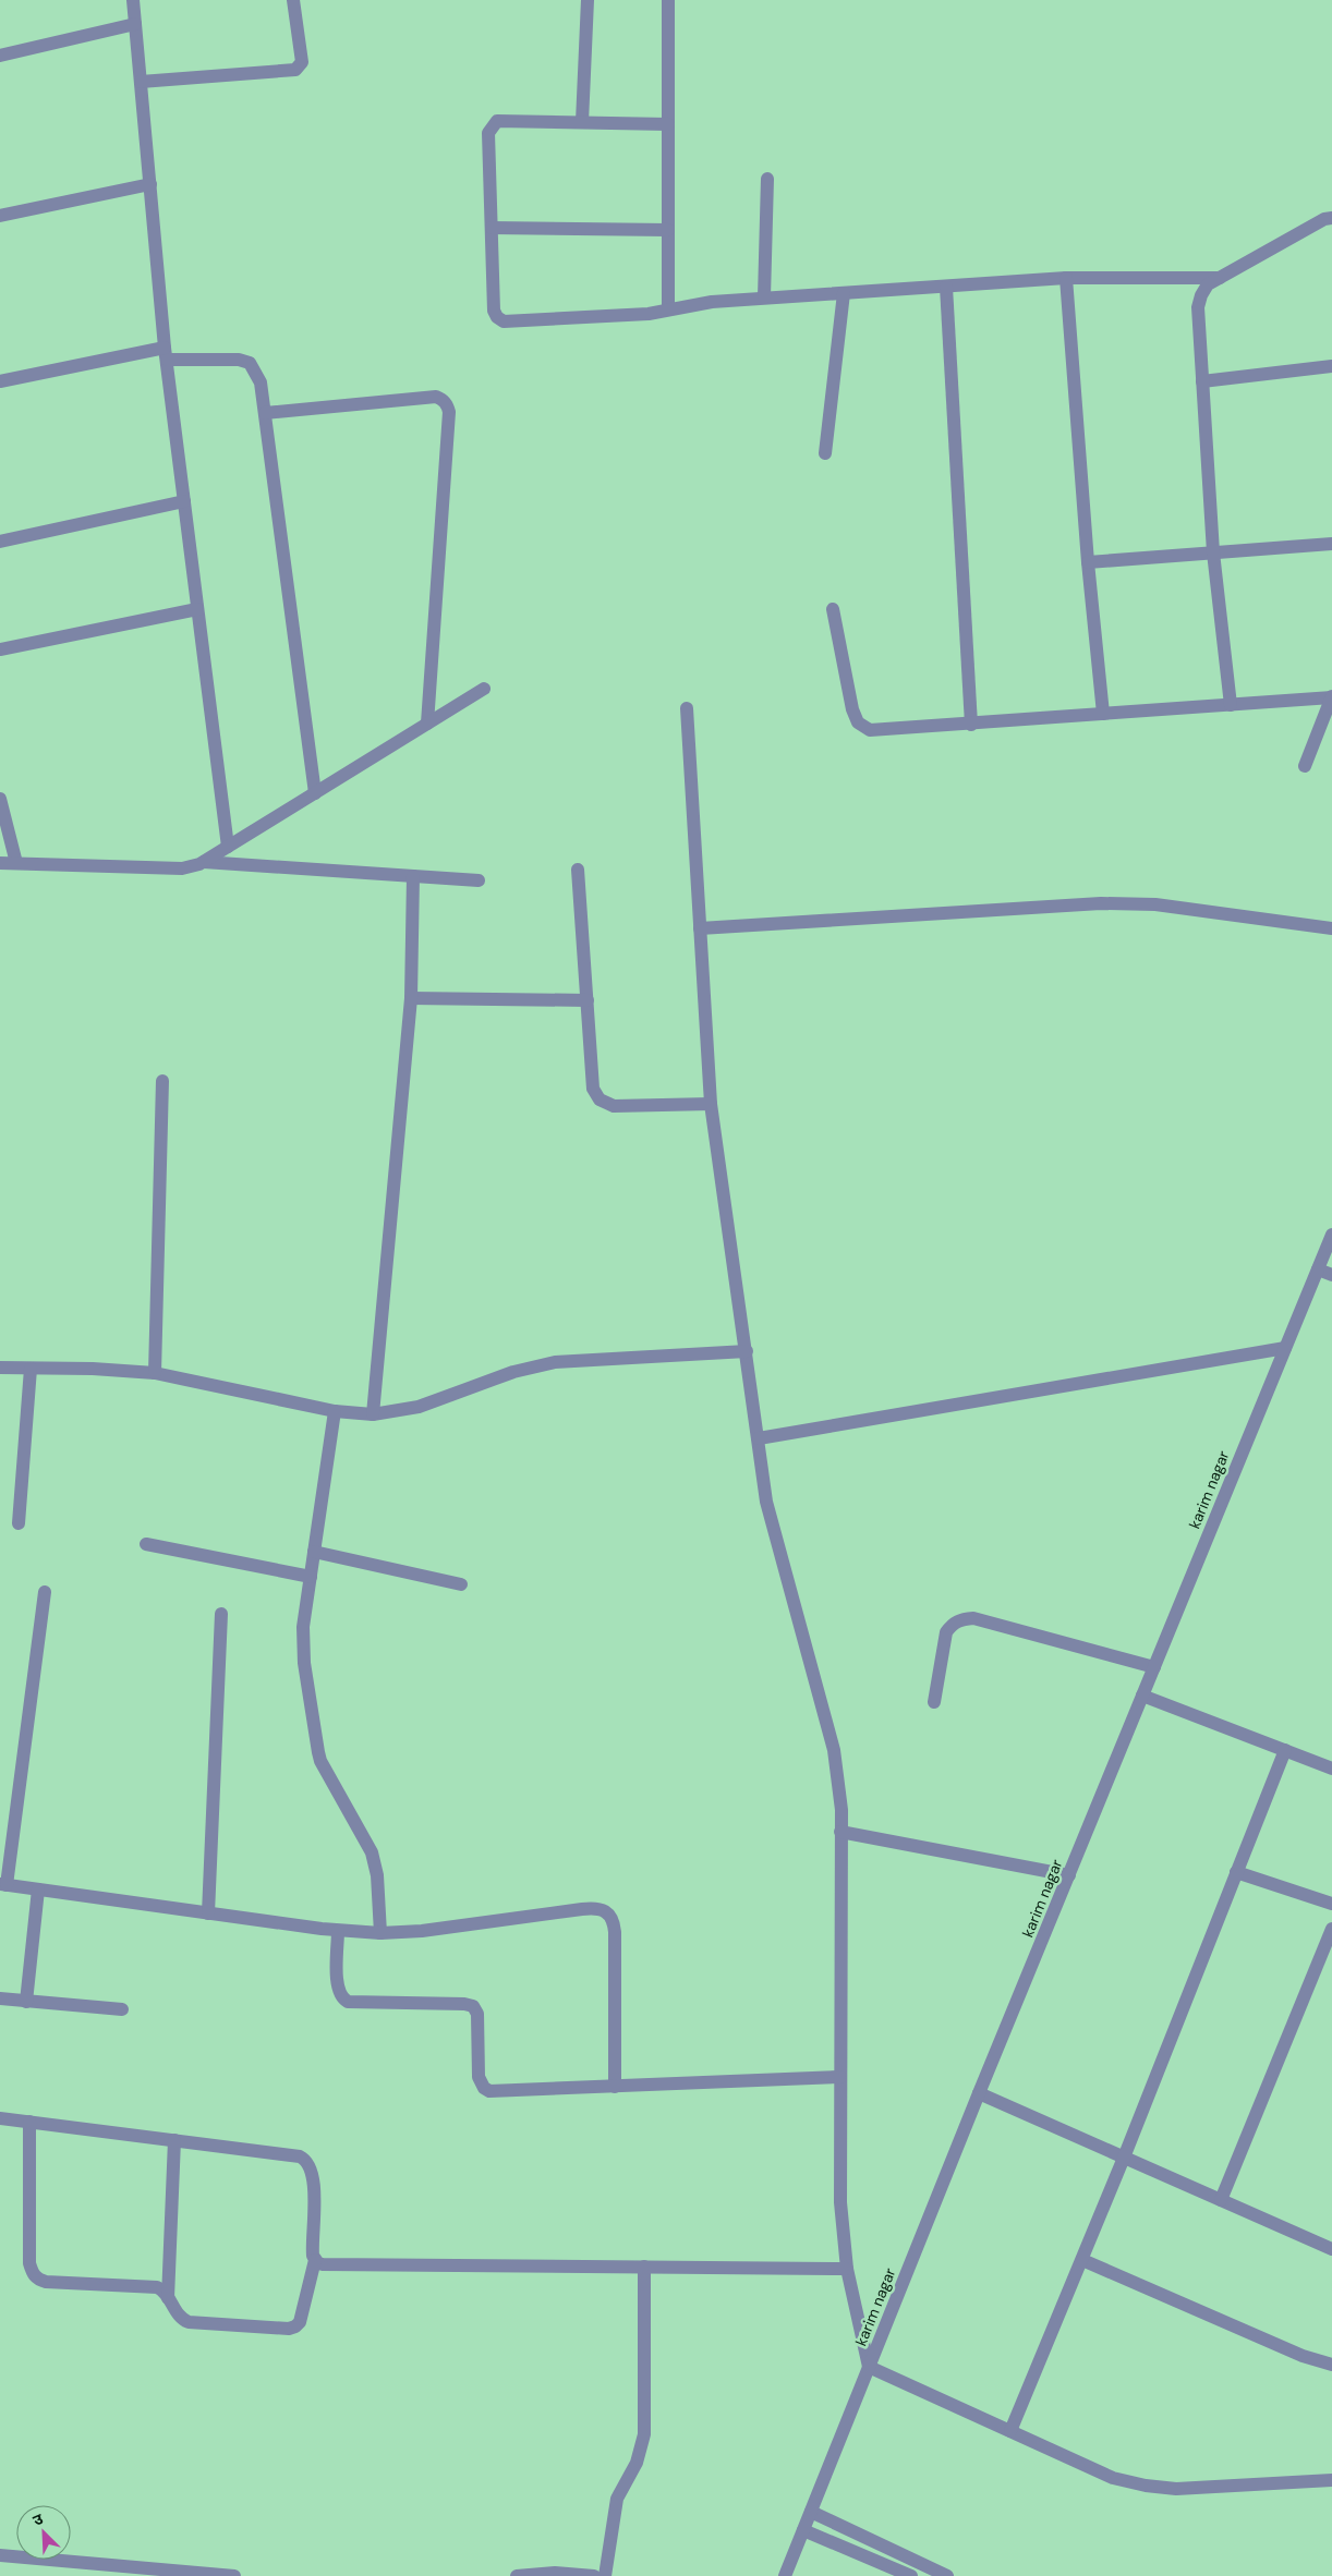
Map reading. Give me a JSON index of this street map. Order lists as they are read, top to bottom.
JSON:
{
  "streets": {
    "street": ["karim nagar"]
  },
  "north": "top left"
}
